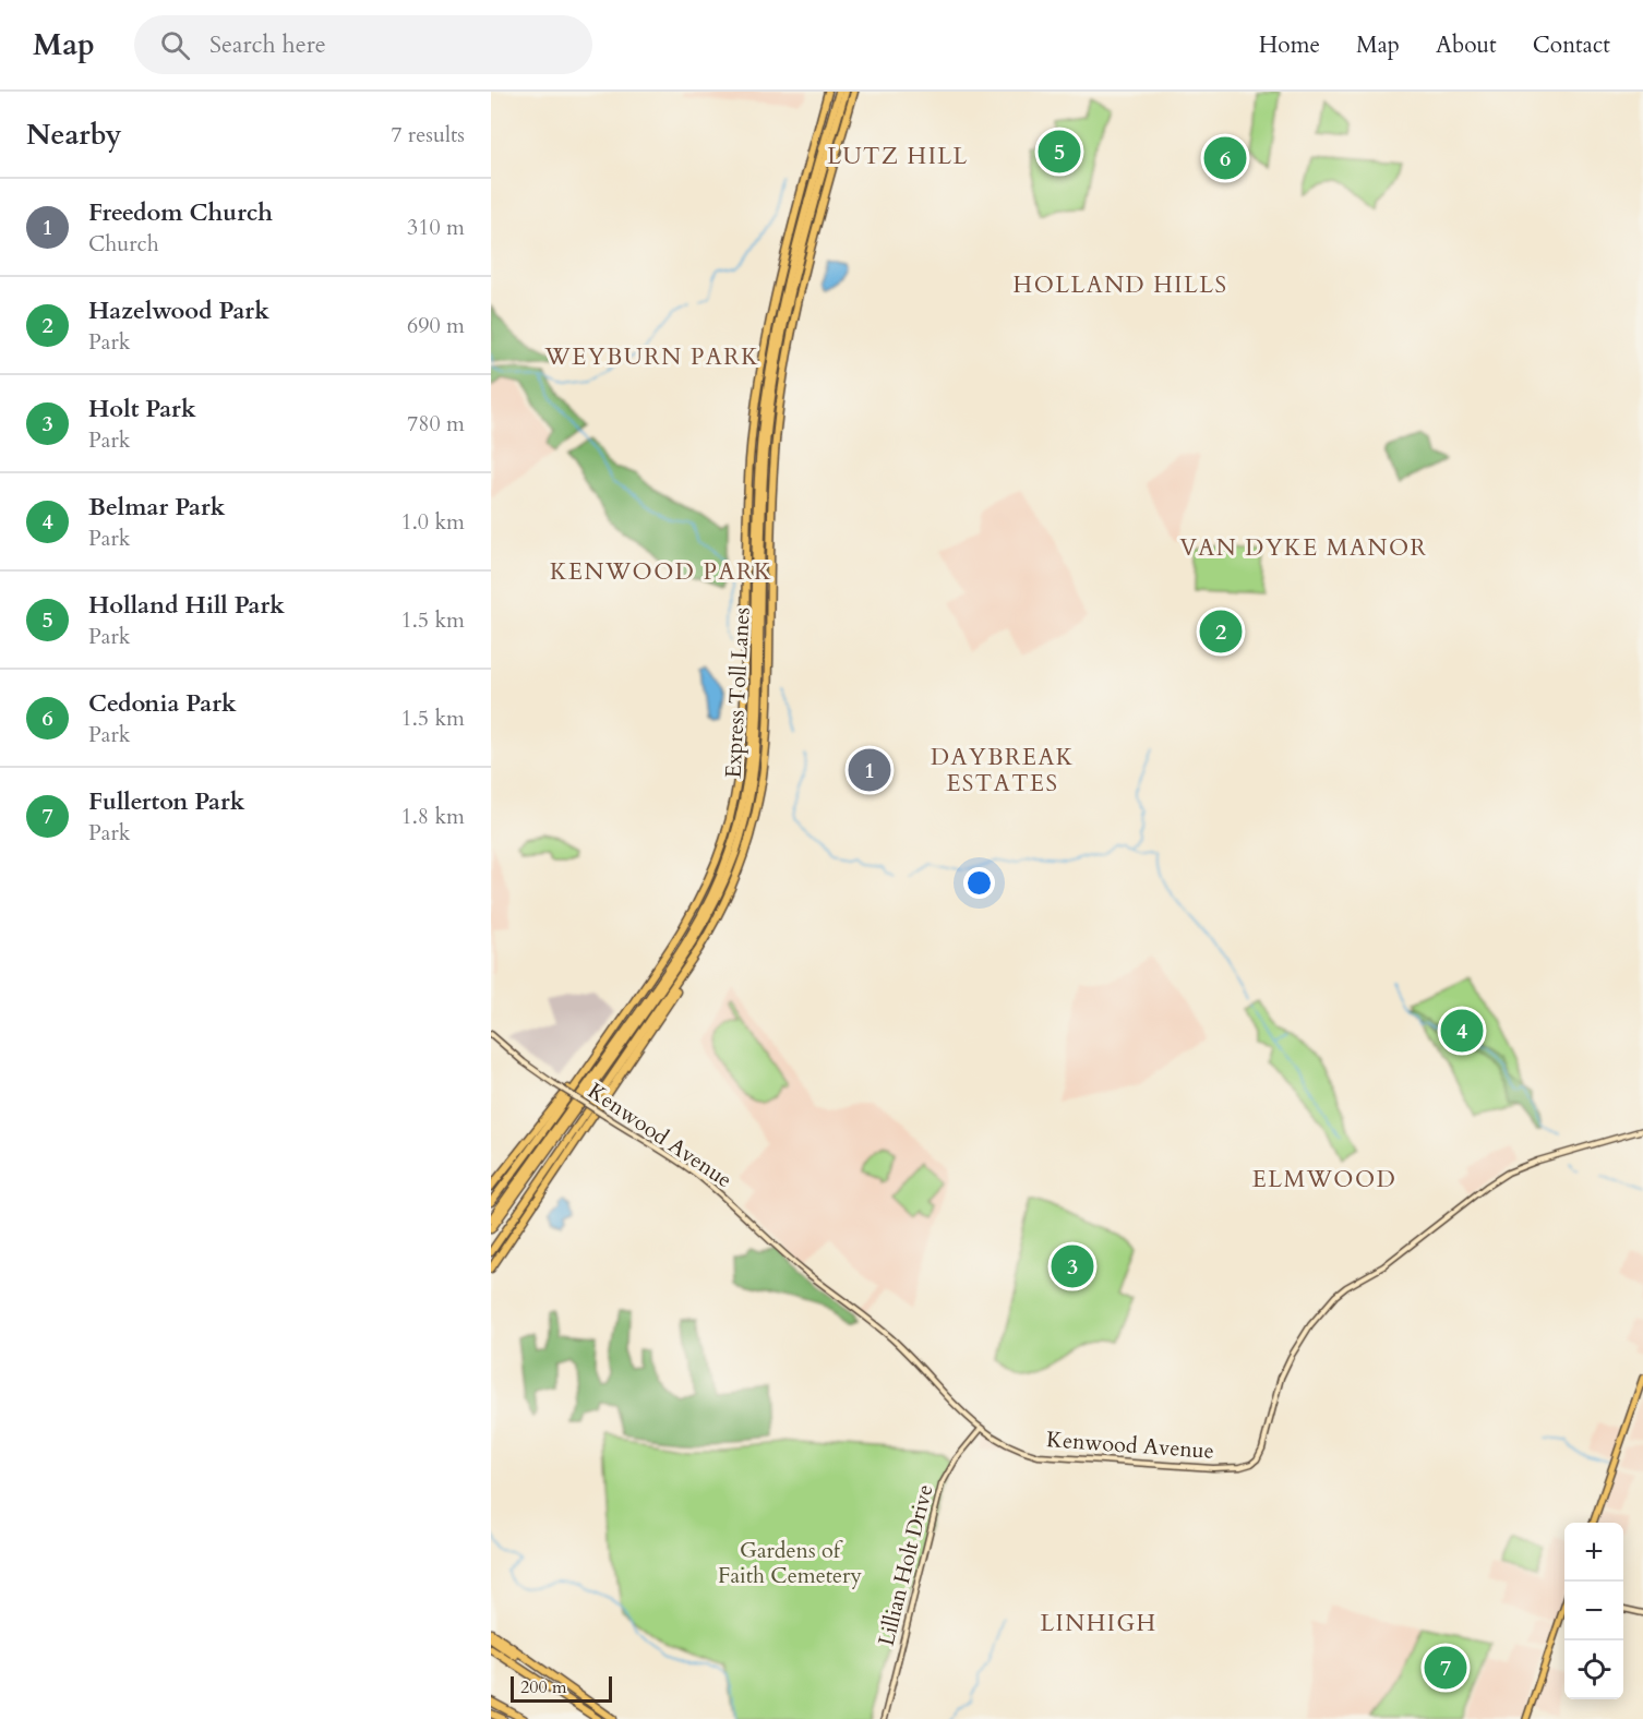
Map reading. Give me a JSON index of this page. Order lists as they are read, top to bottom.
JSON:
{
  "streets": {
    "highway": ["Express Toll Lanes"],
    "main road": ["Kenwood Avenue", "Lillian Holt Drive"]
  },
  "crossings": [
    ["Kenwood Avenue", "Lillian Holt Drive"]
  ],
  "districts": [
    "LUTZ HILL",
    "HOLLAND HILLS",
    "WEYBURN PARK",
    "VAN DYKE MANOR",
    "KENWOOD PARK",
    "DAYBREAK ESTATES",
    "ELMWOOD",
    "LINHIGH"
  ],
  "parks": ["Gardens of Faith Cemetery"],
  "scale_bar": "200 m",
  "page": {
    "header": "Map",
    "search": "Search here",
    "nav": [
      "Home",
      "Map",
      "About",
      "Contact"
    ],
    "heading": ["Nearby", "7 results"],
    "pins": [
      "5",
      "6",
      "2",
      "1",
      "4",
      "3",
      "7"
    ],
    "list": [
      {
        "mark": "1",
        "name": "Freedom Church",
        "note": "Church",
        "value": "310 m"
      },
      {
        "mark": "2",
        "name": "Hazelwood Park",
        "note": "Park",
        "value": "690 m"
      },
      {
        "mark": "3",
        "name": "Holt Park",
        "note": "Park",
        "value": "780 m"
      },
      {
        "mark": "4",
        "name": "Belmar Park",
        "note": "Park",
        "value": "1.0 km"
      },
      {
        "mark": "5",
        "name": "Holland Hill Park",
        "note": "Park",
        "value": "1.5 km"
      },
      {
        "mark": "6",
        "name": "Cedonia Park",
        "note": "Park",
        "value": "1.5 km"
      },
      {
        "mark": "7",
        "name": "Fullerton Park",
        "note": "Park",
        "value": "1.8 km"
      }
    ],
    "map_buttons": ["+", "−"],
    "scale": "200 m"
  }
}
